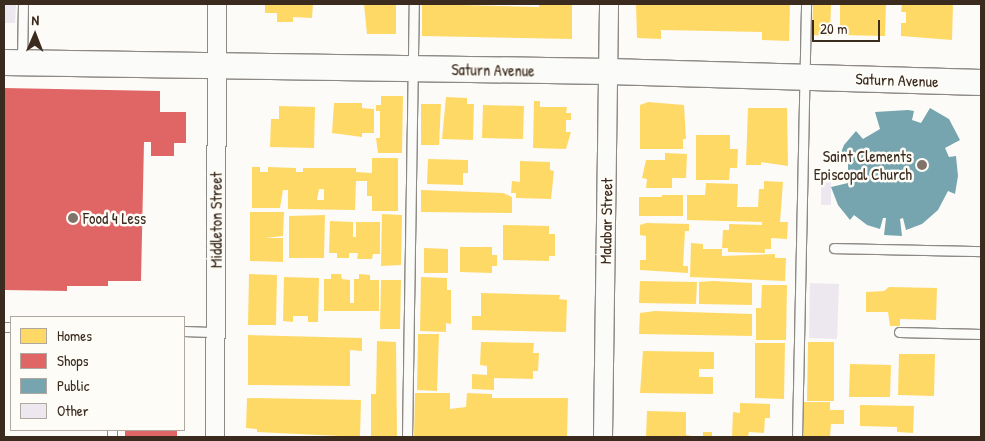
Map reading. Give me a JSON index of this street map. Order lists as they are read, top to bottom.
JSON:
{
  "streets": {
    "street": ["Saturn Avenue", "Middleton Street", "Malabar Street"]
  },
  "crossings": [
    ["Saturn Avenue", "Middleton Street"],
    ["Saturn Avenue", "Malabar Street"]
  ],
  "places": ["Saint Clements Episcopal Church", "Food 4 Less"],
  "legend": [
    "Homes",
    "Shops",
    "Public",
    "Other"
  ],
  "scale_bar": "20 m",
  "north": "top"
}
